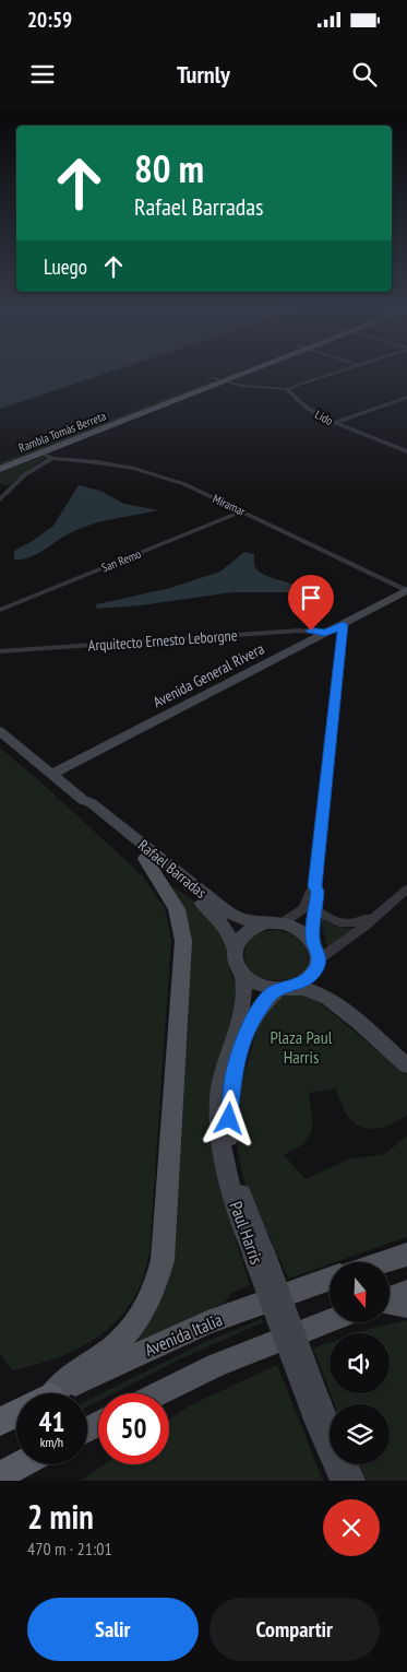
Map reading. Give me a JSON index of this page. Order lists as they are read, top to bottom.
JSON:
{
  "streets": {
    "highway": ["Avenida Italia"],
    "main road": [
      "Rambla Tomás Berreta",
      "Avenida General Rivera",
      "Rafael Barradas",
      "Paul Harris"
    ],
    "street": [
      "Lido",
      "Miramar",
      "San Remo",
      "Arquitecto Ernesto Leborgne"
    ]
  },
  "crossings": [
    ["Rambla Tomás Berreta", "Miramar"],
    ["Miramar", "San Remo"],
    ["Miramar", "Avenida General Rivera"],
    ["Arquitecto Ernesto Leborgne", "Avenida General Rivera"],
    ["Avenida General Rivera", "Rafael Barradas"],
    ["Rafael Barradas", "Paul Harris"]
  ],
  "parks": ["Plaza Paul Harris"],
  "north": "bottom",
  "page": {
    "status": "20:59",
    "header": "Turnly",
    "turn": ["80 m", "Rafael Barradas"],
    "then": "Luego",
    "speed": "41 km/h",
    "limit": "50",
    "heading": ["2 min", "470 m · 21:01"],
    "buttons": ["Salir", "Compartir"]
  }
}
